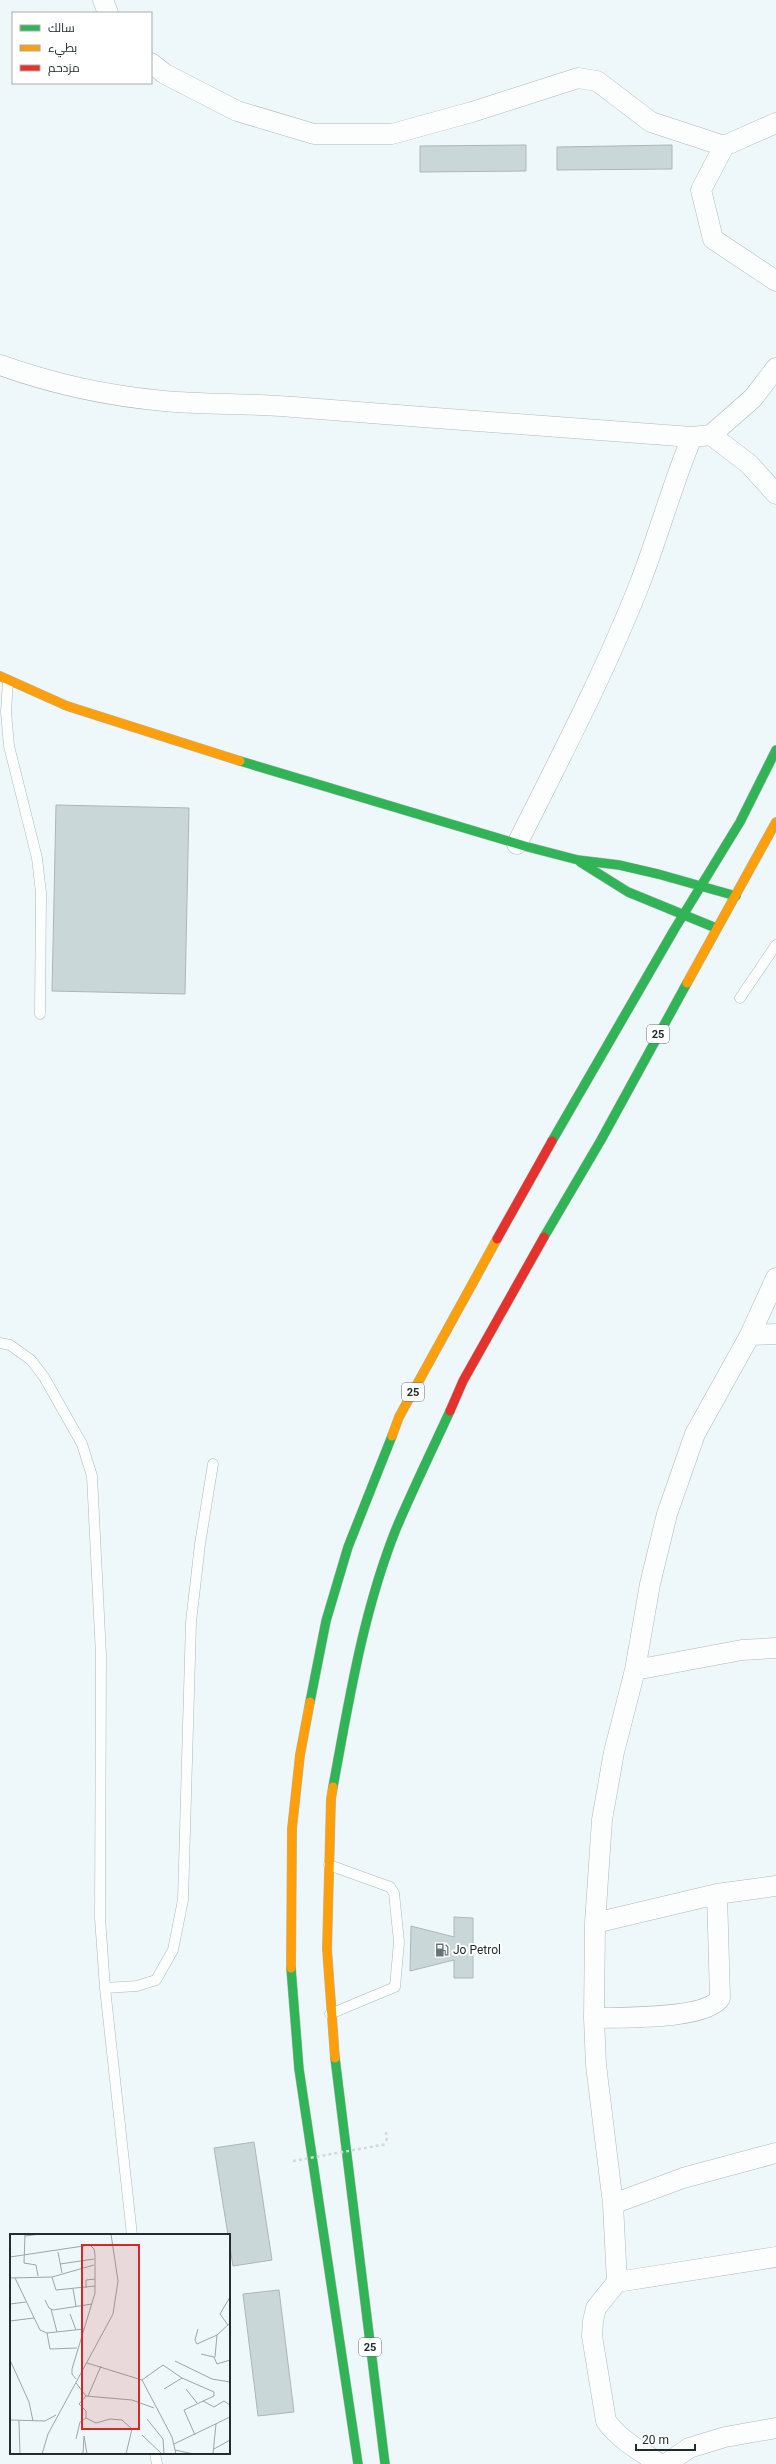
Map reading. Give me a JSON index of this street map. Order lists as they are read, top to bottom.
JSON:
{
  "streets": {
    "main road": ["25"]
  },
  "places": {
    "fuel station": ["Jo Petrol"]
  },
  "legend": ["سالك", "بطيء", "مزدحم"],
  "scale_bar": "20 m"
}
